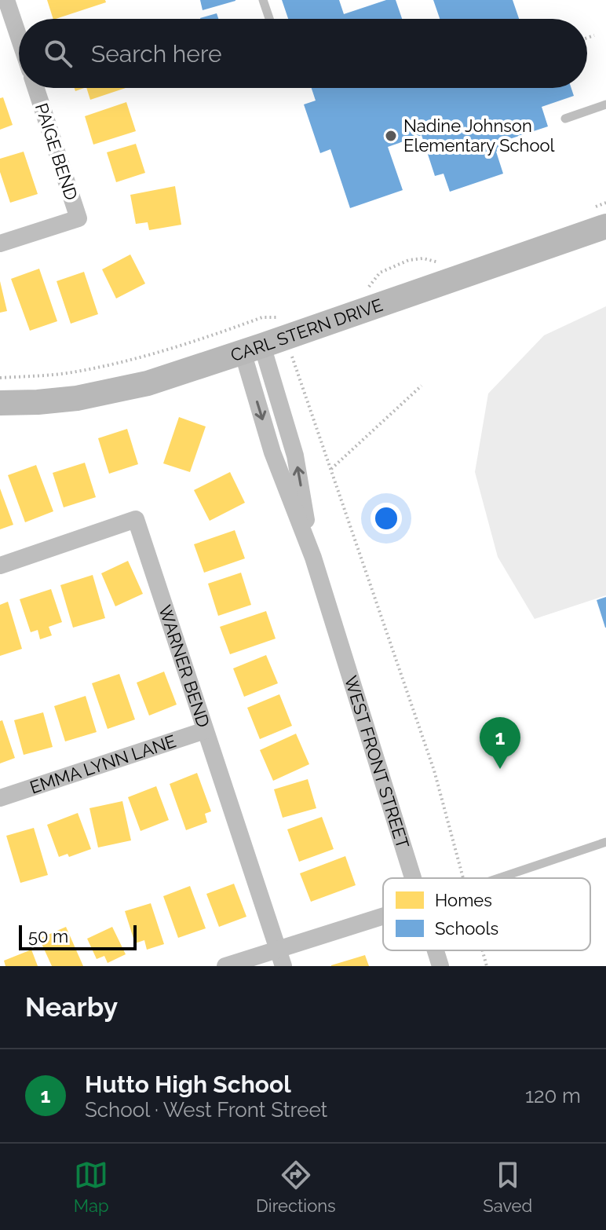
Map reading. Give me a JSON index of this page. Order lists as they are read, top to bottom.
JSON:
{
  "streets": {
    "street": [
      "PAIGE BEND",
      "CARL STERN DRIVE",
      "WARNER BEND",
      "WEST FRONT STREET",
      "EMMA LYNN LANE"
    ]
  },
  "crossings": [
    ["CARL STERN DRIVE", "WEST FRONT STREET"],
    ["WARNER BEND", "EMMA LYNN LANE"]
  ],
  "places": ["Nadine Johnson Elementary School"],
  "legend": ["Homes", "Schools"],
  "scale_bar": "50 m",
  "page": {
    "search": "Search here",
    "pins": "1",
    "scale": "50 m",
    "heading": "Nearby",
    "list": [
      {
        "mark": "1",
        "name": "Hutto High School",
        "note": "School · West Front Street",
        "value": "120 m"
      }
    ],
    "nav": ["Map", "Directions", "Saved"]
  }
}
